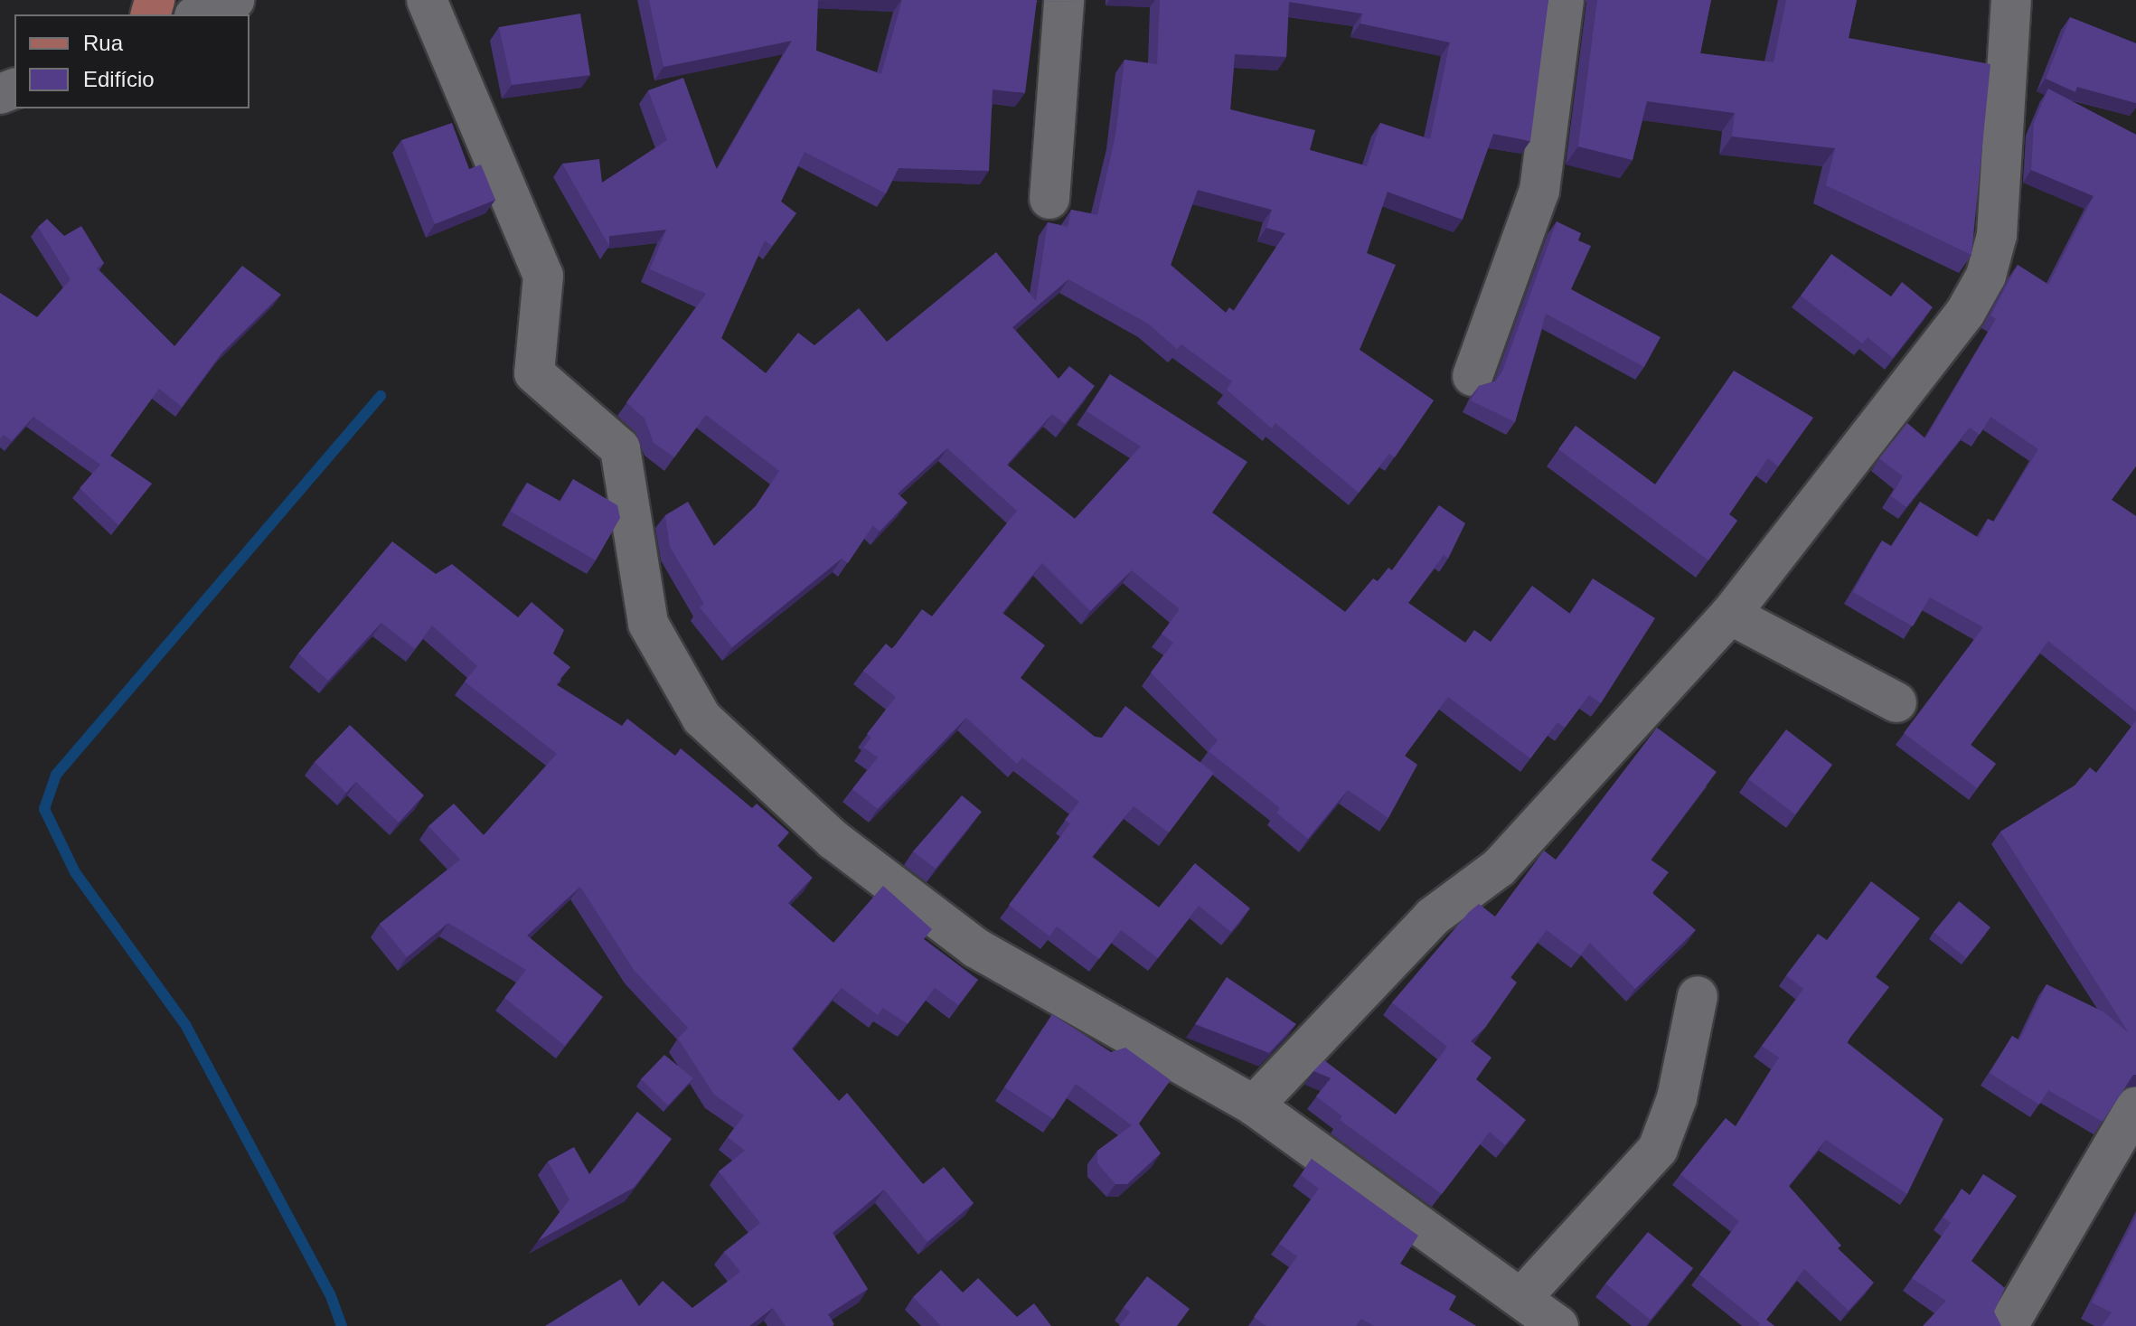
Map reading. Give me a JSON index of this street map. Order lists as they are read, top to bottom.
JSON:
{
  "legend": ["Rua", "Edifício"]
}
